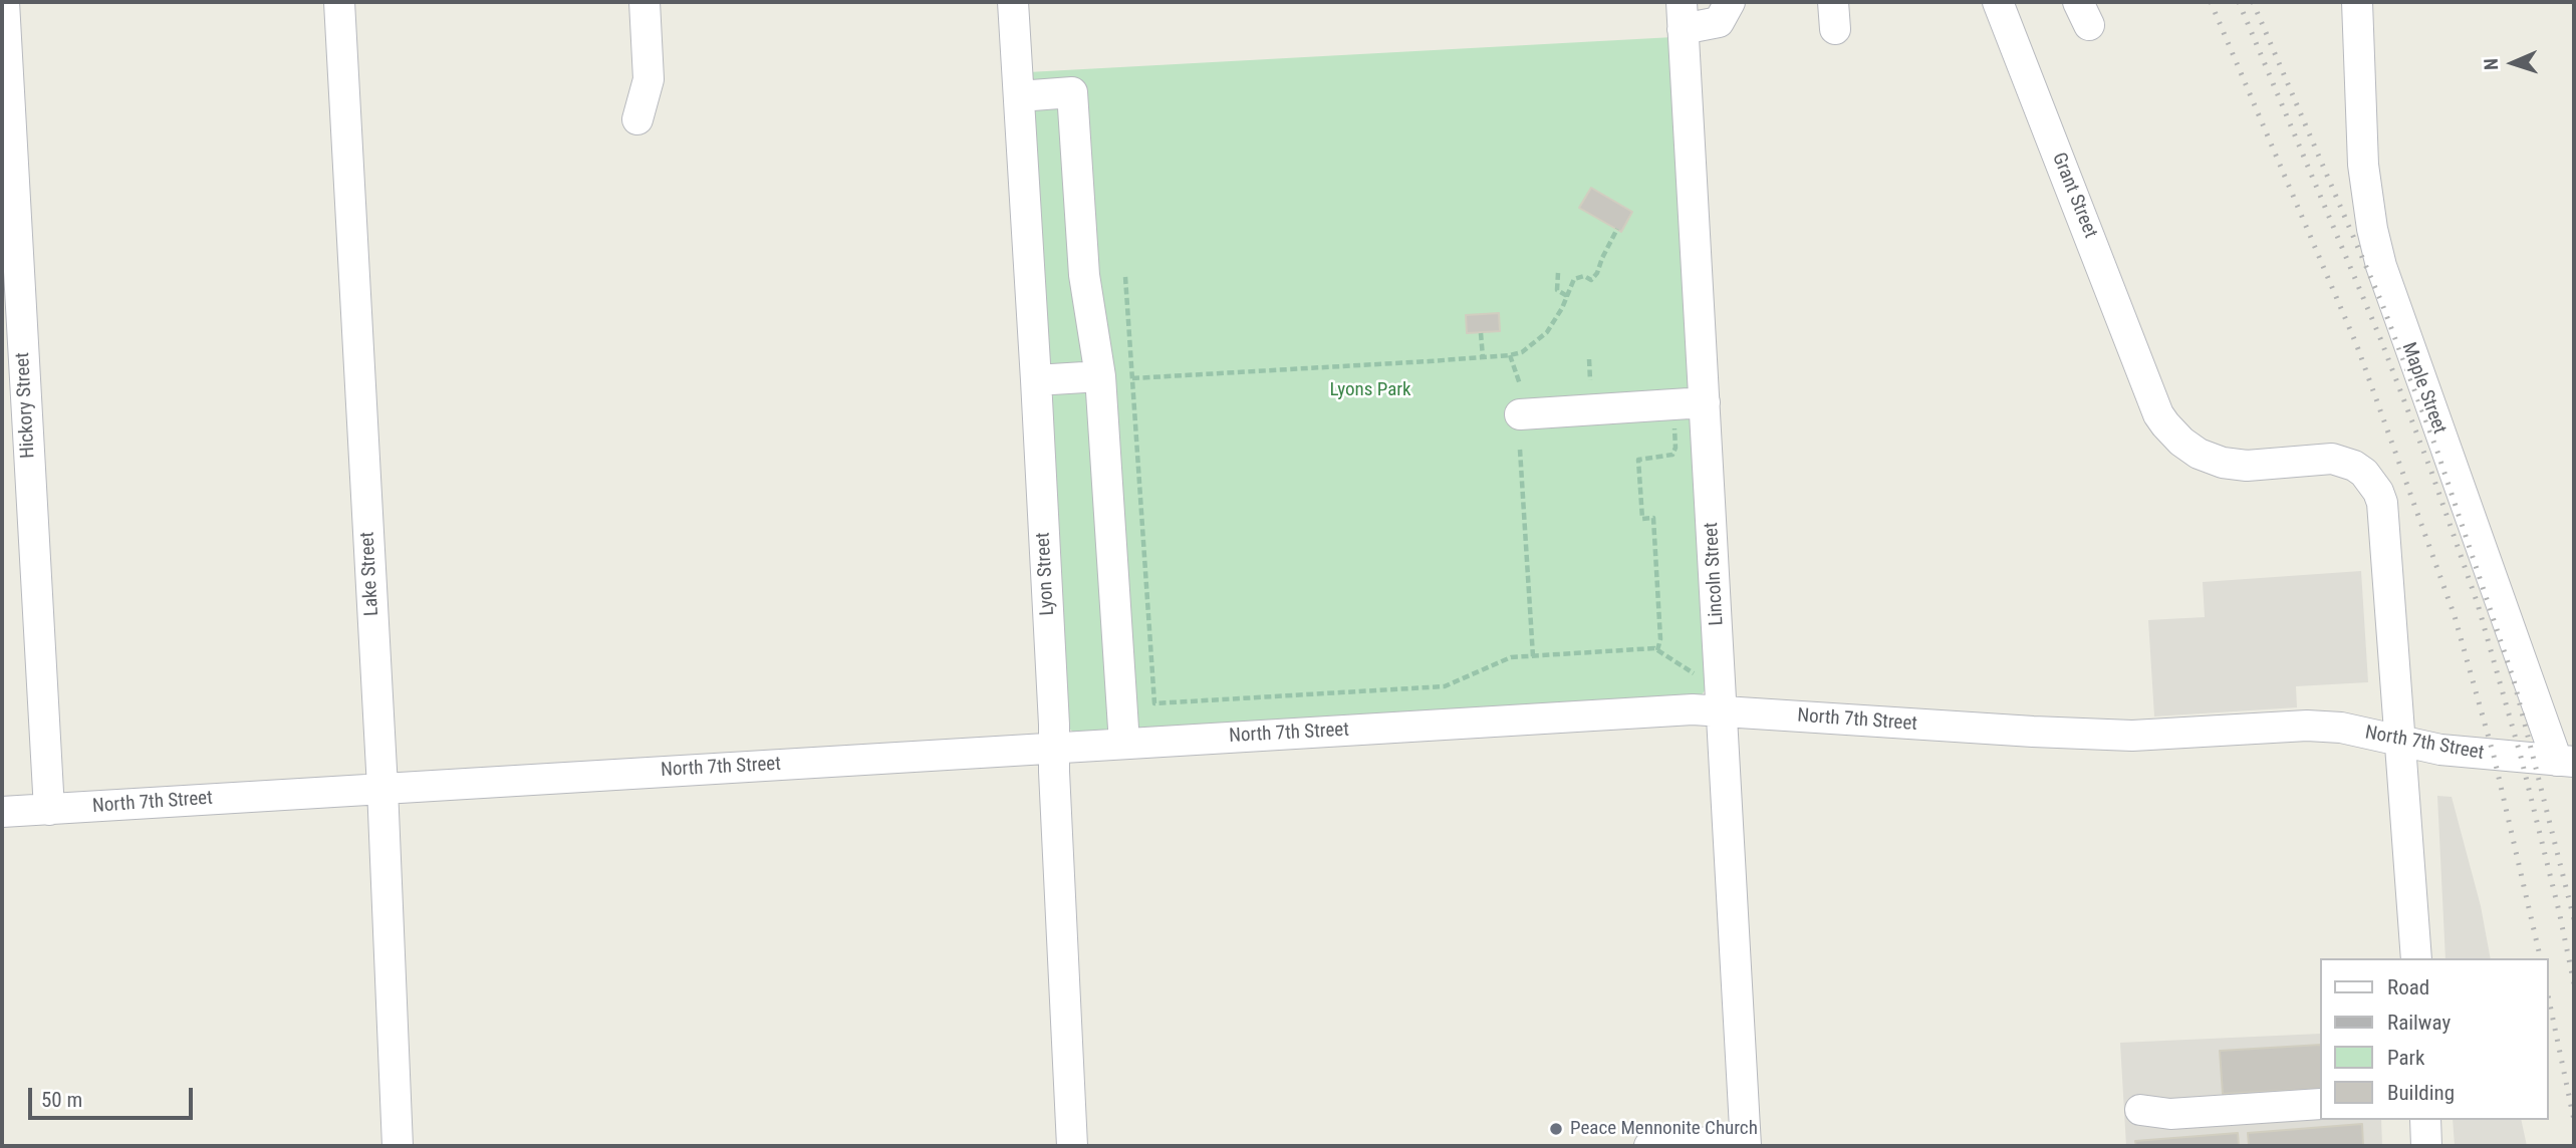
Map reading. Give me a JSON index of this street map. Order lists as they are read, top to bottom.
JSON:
{
  "streets": {
    "street": [
      "Grant Street",
      "Maple Street",
      "Hickory Street",
      "Lake Street",
      "Lyon Street",
      "Lincoln Street",
      "North 7th Street"
    ]
  },
  "crossings": [
    ["Grant Street", "North 7th Street"],
    ["Maple Street", "North 7th Street"],
    ["Hickory Street", "North 7th Street"],
    ["Lake Street", "North 7th Street"],
    ["Lyon Street", "North 7th Street"],
    ["Lincoln Street", "North 7th Street"]
  ],
  "parks": ["Lyons Park"],
  "places": ["Peace Mennonite Church"],
  "legend": [
    "Road",
    "Railway",
    "Park",
    "Building"
  ],
  "scale_bar": "50 m",
  "north": "left"
}
